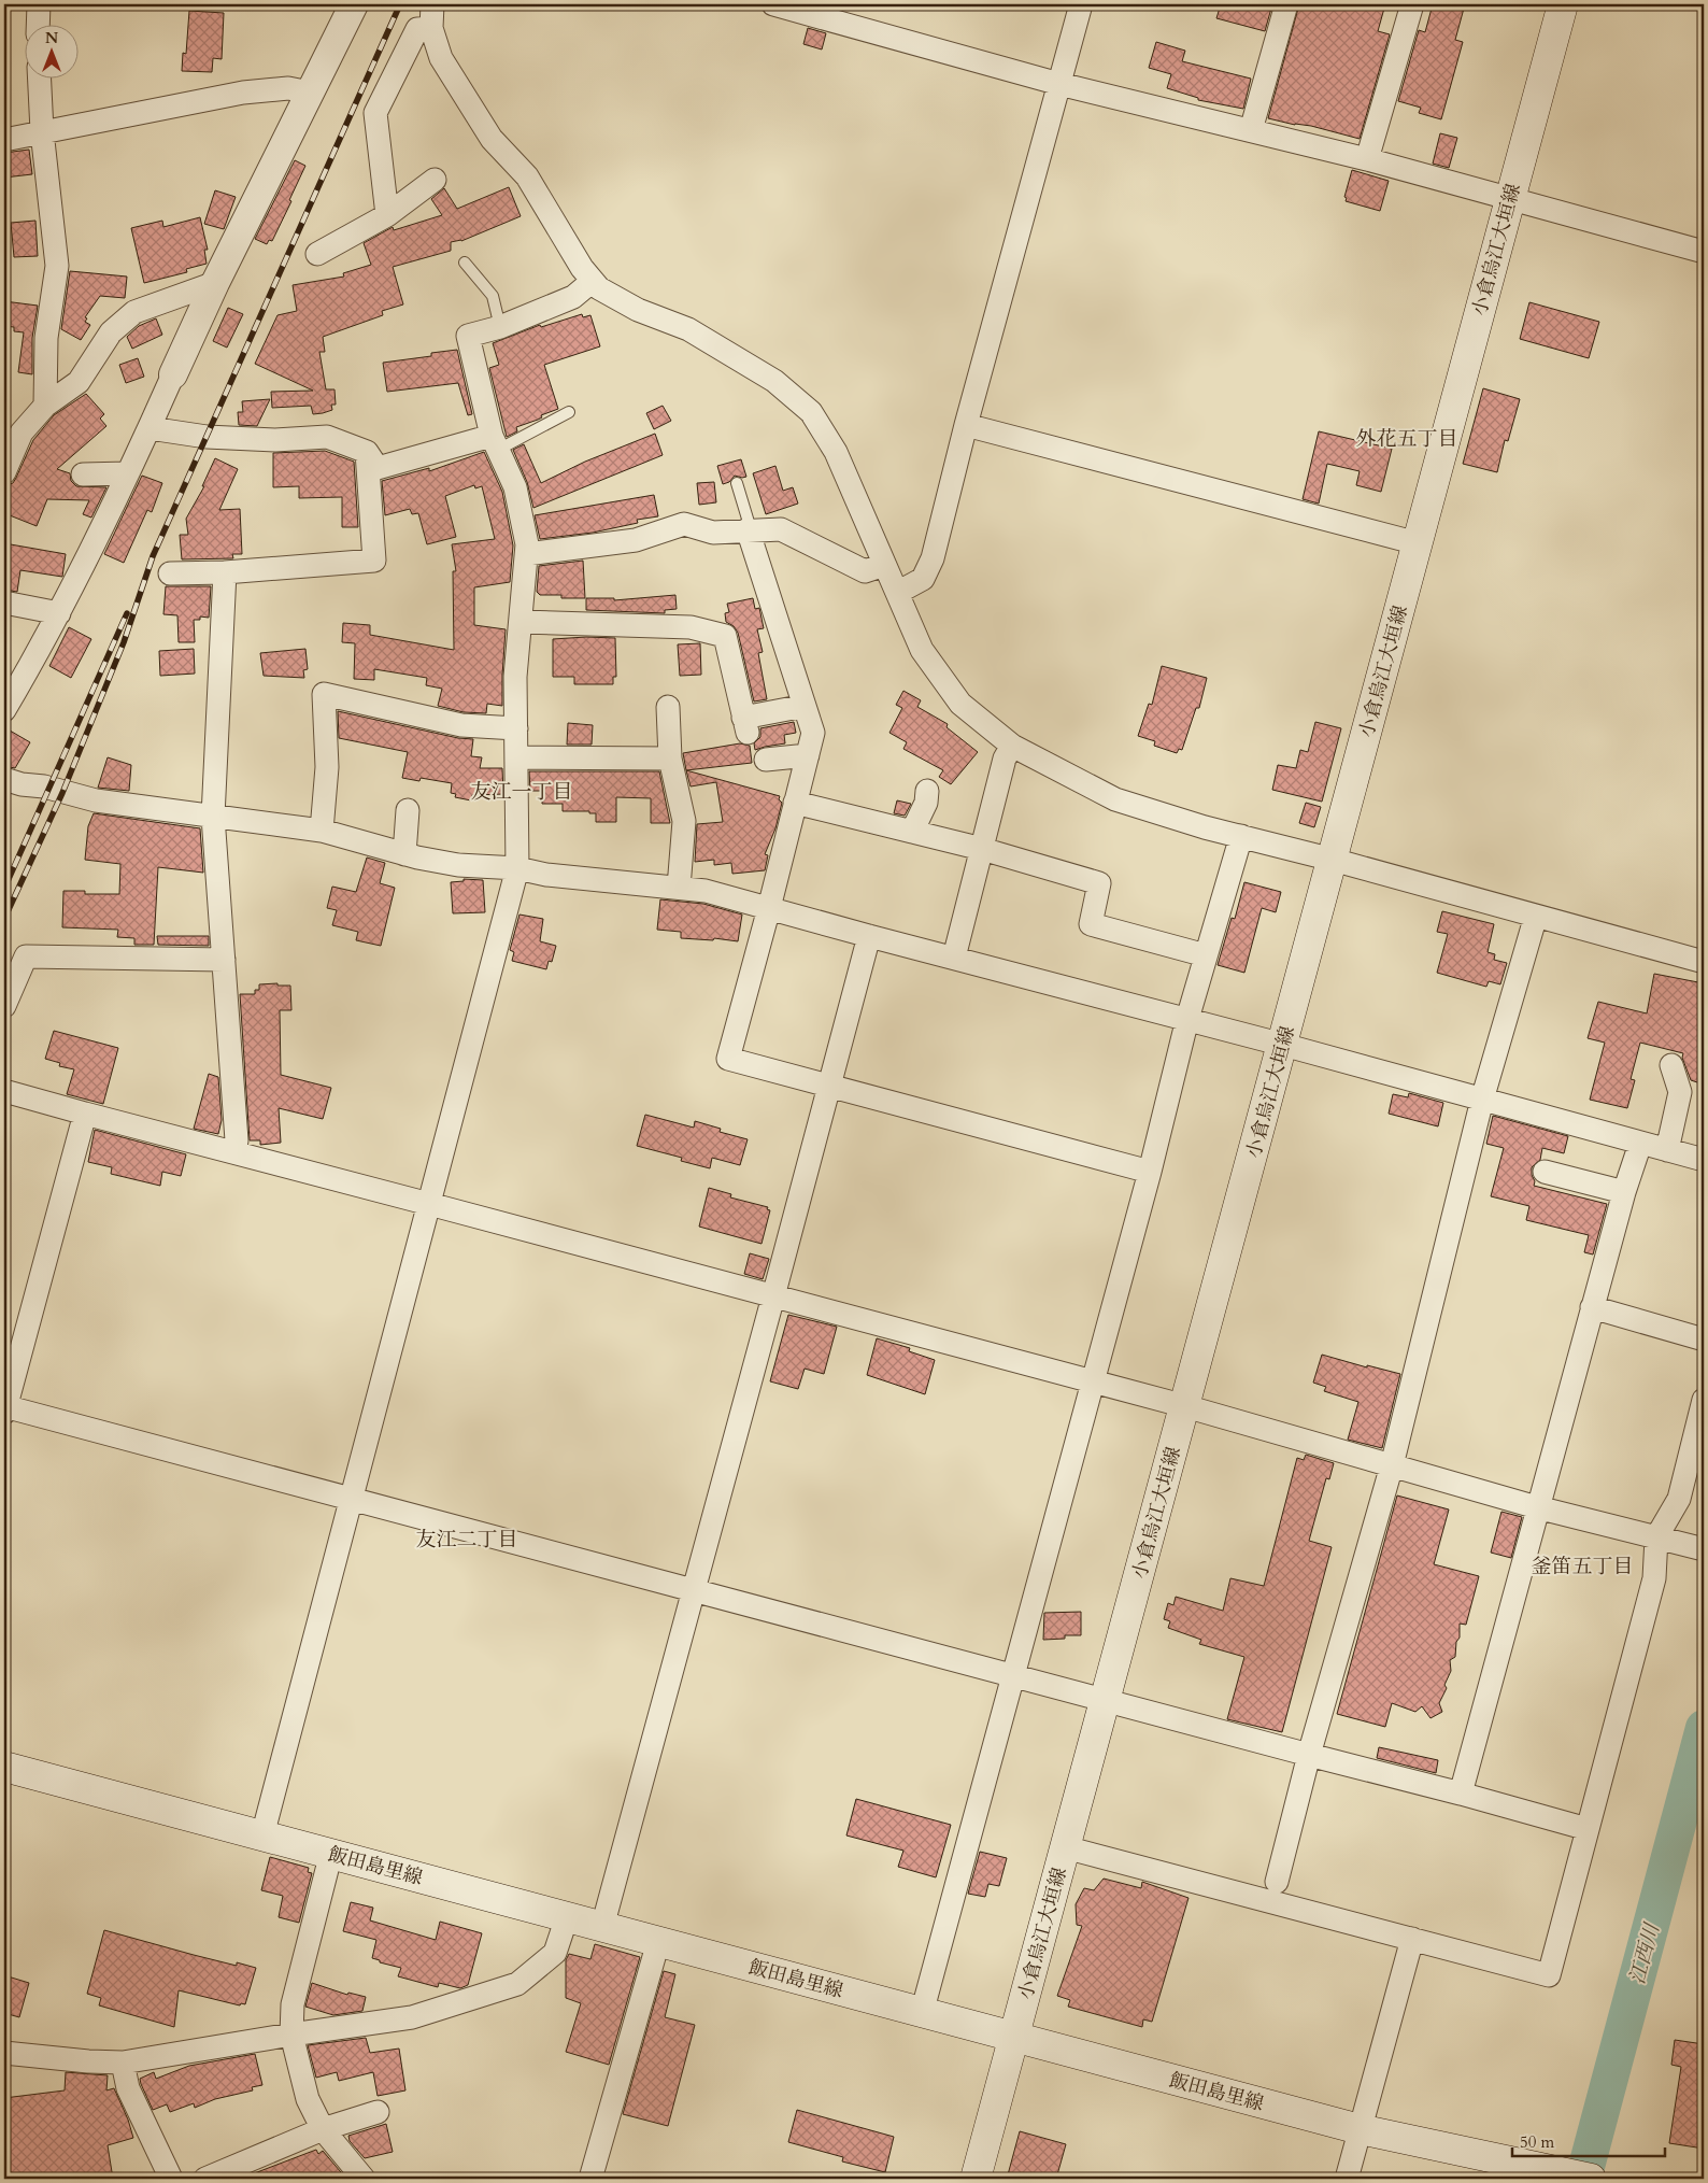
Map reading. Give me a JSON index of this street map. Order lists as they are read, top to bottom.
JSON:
{
  "streets": {
    "main road": ["小倉烏江大垣線", "飯田島里線"]
  },
  "crossings": [
    ["小倉烏江大垣線", "飯田島里線"]
  ],
  "districts": [
    "外花五丁目",
    "友江一丁目",
    "友江二丁目",
    "釜笛五丁目"
  ],
  "water": ["江西川"],
  "scale_bar": "50 m",
  "north": "top"
}
